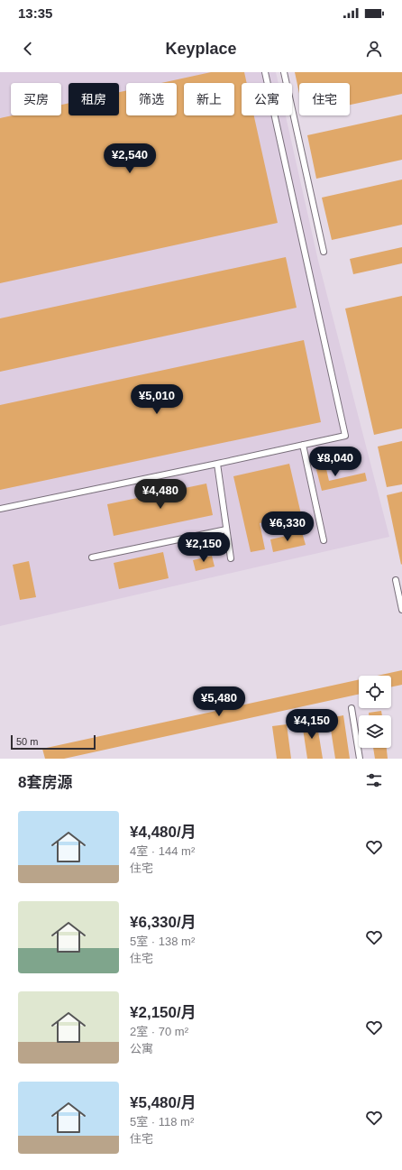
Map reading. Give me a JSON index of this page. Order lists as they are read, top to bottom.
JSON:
{
  "scale_bar": "50 m",
  "page": {
    "status": "13:35",
    "header": "Keyplace",
    "chip": [
      "买房",
      "租房",
      "筛选",
      "新上",
      "公寓",
      "住宅"
    ],
    "price": [
      "¥2,540",
      "¥5,010",
      "¥8,040",
      "¥4,480",
      "¥6,330",
      "¥2,150",
      "¥5,480",
      "¥4,150"
    ],
    "scale": "50 m",
    "heading": "8套房源",
    "list": [
      {
        "name": "¥4,480/月",
        "note": "4室 · 144 m² · 住宅"
      },
      {
        "name": "¥6,330/月",
        "note": "5室 · 138 m² · 住宅"
      },
      {
        "name": "¥2,150/月",
        "note": "2室 · 70 m² · 公寓"
      },
      {
        "name": "¥5,480/月",
        "note": "5室 · 118 m² · 住宅"
      }
    ]
  }
}
